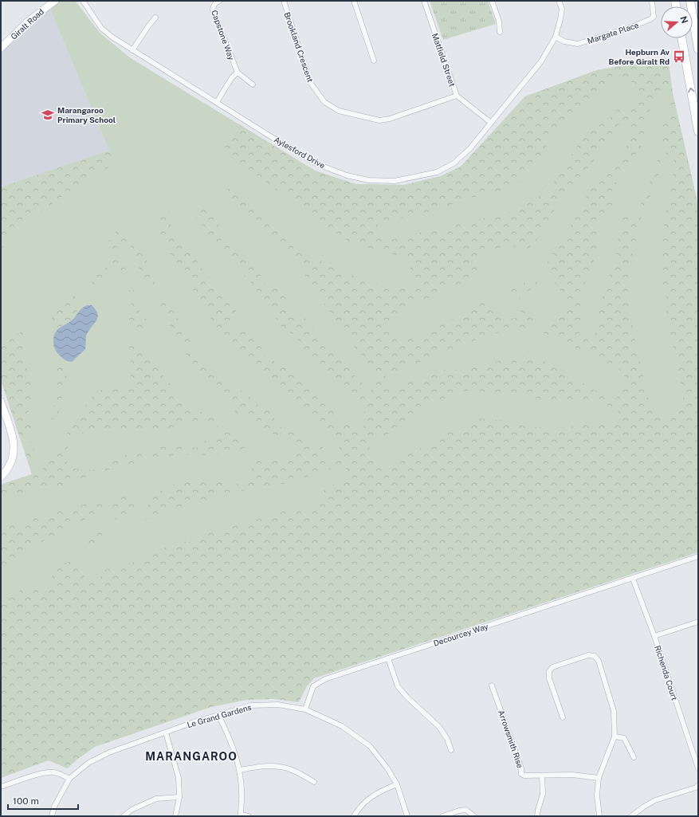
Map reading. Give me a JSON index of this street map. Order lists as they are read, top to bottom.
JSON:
{
  "streets": {
    "street": [
      "Giralt Road",
      "Margate Place",
      "Capstone Way",
      "Brookland Crescent",
      "Matfield Street",
      "Aylesford Drive",
      "Decourcey Way",
      "Richenda Court",
      "Le Grand Gardens",
      "Arrowsmith Rise"
    ]
  },
  "crossings": [
    ["Margate Place", "Aylesford Drive"],
    ["Brookland Crescent", "Matfield Street"],
    ["Matfield Street", "Aylesford Drive"],
    ["Decourcey Way", "Richenda Court"],
    ["Decourcey Way", "Le Grand Gardens"]
  ],
  "districts": ["MARANGAROO"],
  "places": {
    "bus stop": ["Hepburn Av Before Giralt Rd"],
    "school or university": ["Marangaroo Primary School"]
  },
  "scale_bar": "100 m",
  "north": "right"
}
